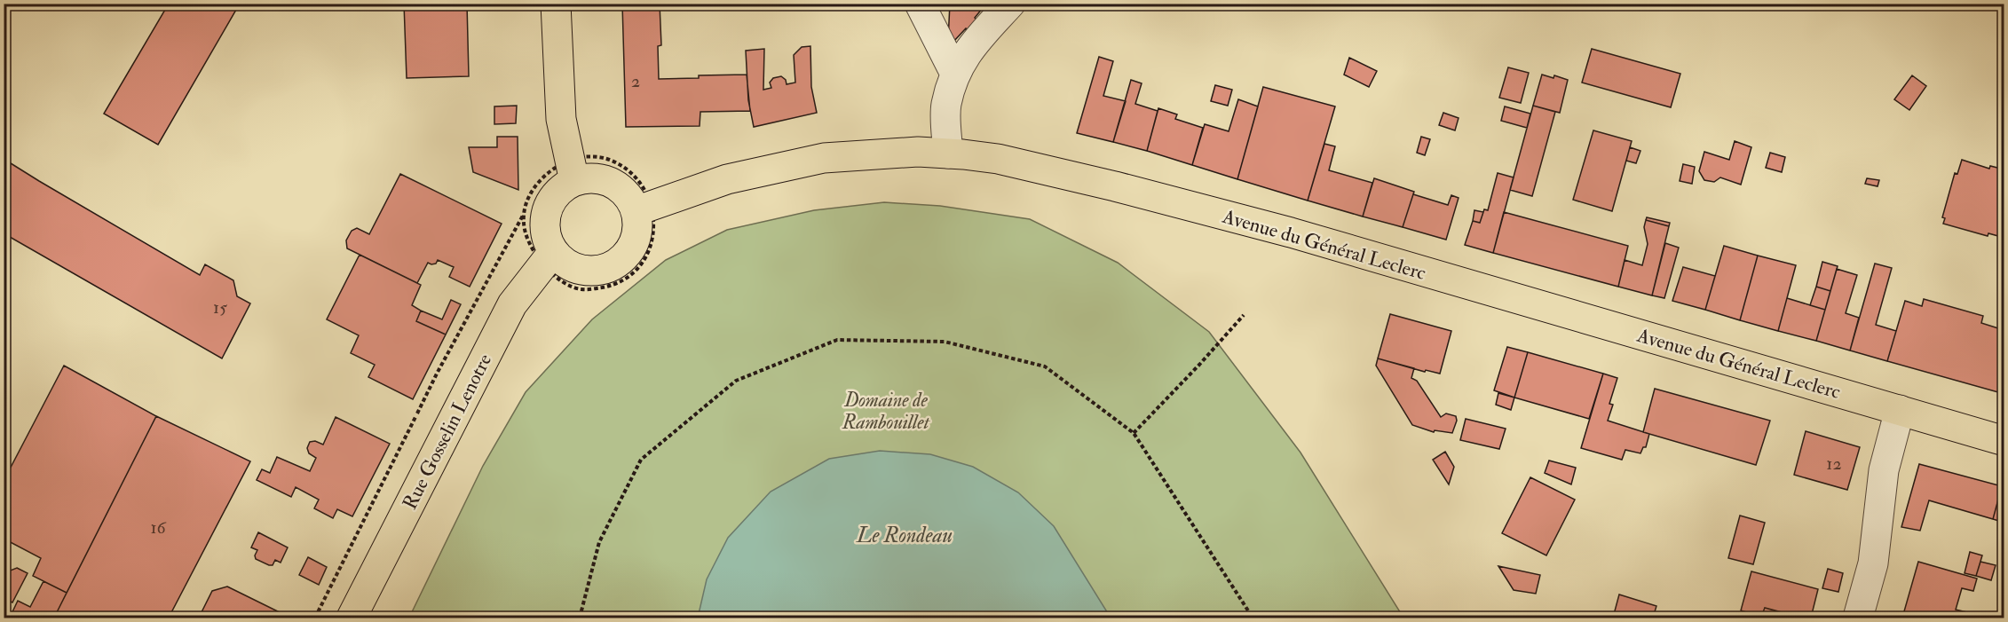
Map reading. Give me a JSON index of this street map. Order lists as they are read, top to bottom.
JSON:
{
  "streets": {
    "main road": ["Avenue du Général Leclerc", "Rue Gosselin Lenotre"]
  },
  "crossings": [
    ["Avenue du Général Leclerc", "Rue Gosselin Lenotre"]
  ],
  "water": ["Le Rondeau"],
  "parks": ["Domaine de Rambouillet"],
  "house_numbers": [
    "2",
    "15",
    "12",
    "16"
  ]
}
